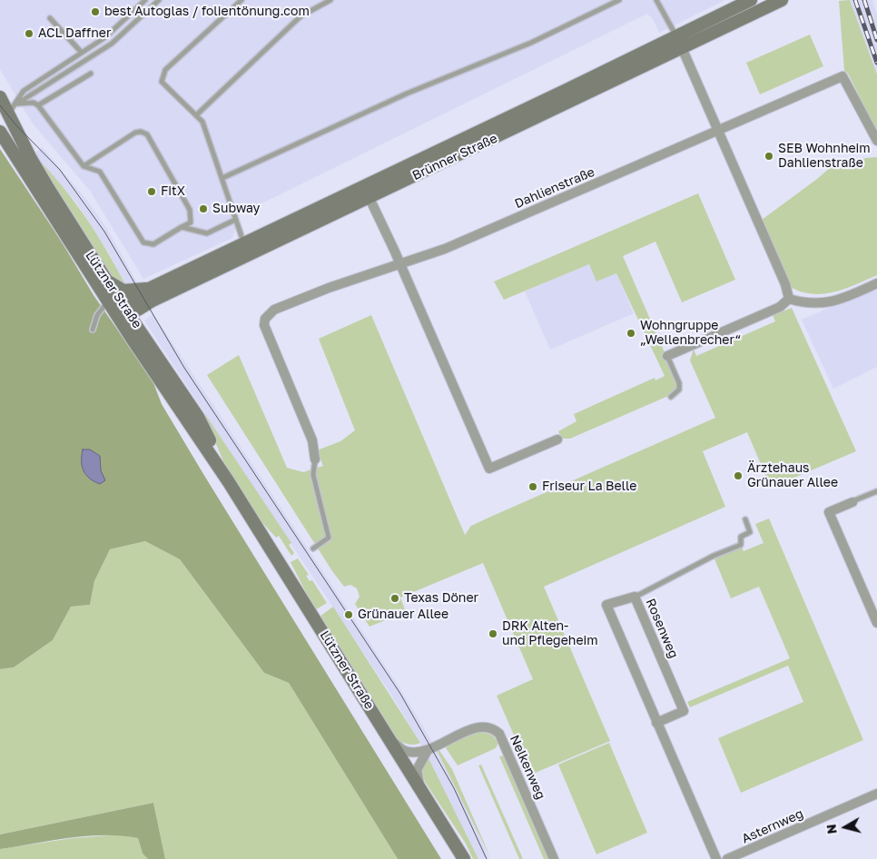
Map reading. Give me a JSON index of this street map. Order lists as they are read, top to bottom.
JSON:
{
  "streets": {
    "main road": ["Brünner Straße", "Lützner Straße"],
    "street": [
      "Dahlienstraße",
      "Rosenweg",
      "Nelkenweg",
      "Asternweg"
    ]
  },
  "crossings": [
    ["Brünner Straße", "Lützner Straße"],
    ["Lützner Straße", "Nelkenweg"]
  ],
  "places": [
    "best Autoglas / folientönung.com",
    "ACL Daffner",
    "SEB Wohnheim Dahlienstraße",
    "FitX",
    "Subway",
    "Wohngruppe „Wellenbrecher“",
    "Ärztehaus Grünauer Allee",
    "Friseur La Belle",
    "Texas Döner",
    "Grünauer Allee",
    "DRK Alten- und Pflegeheim"
  ],
  "north": "left"
}
